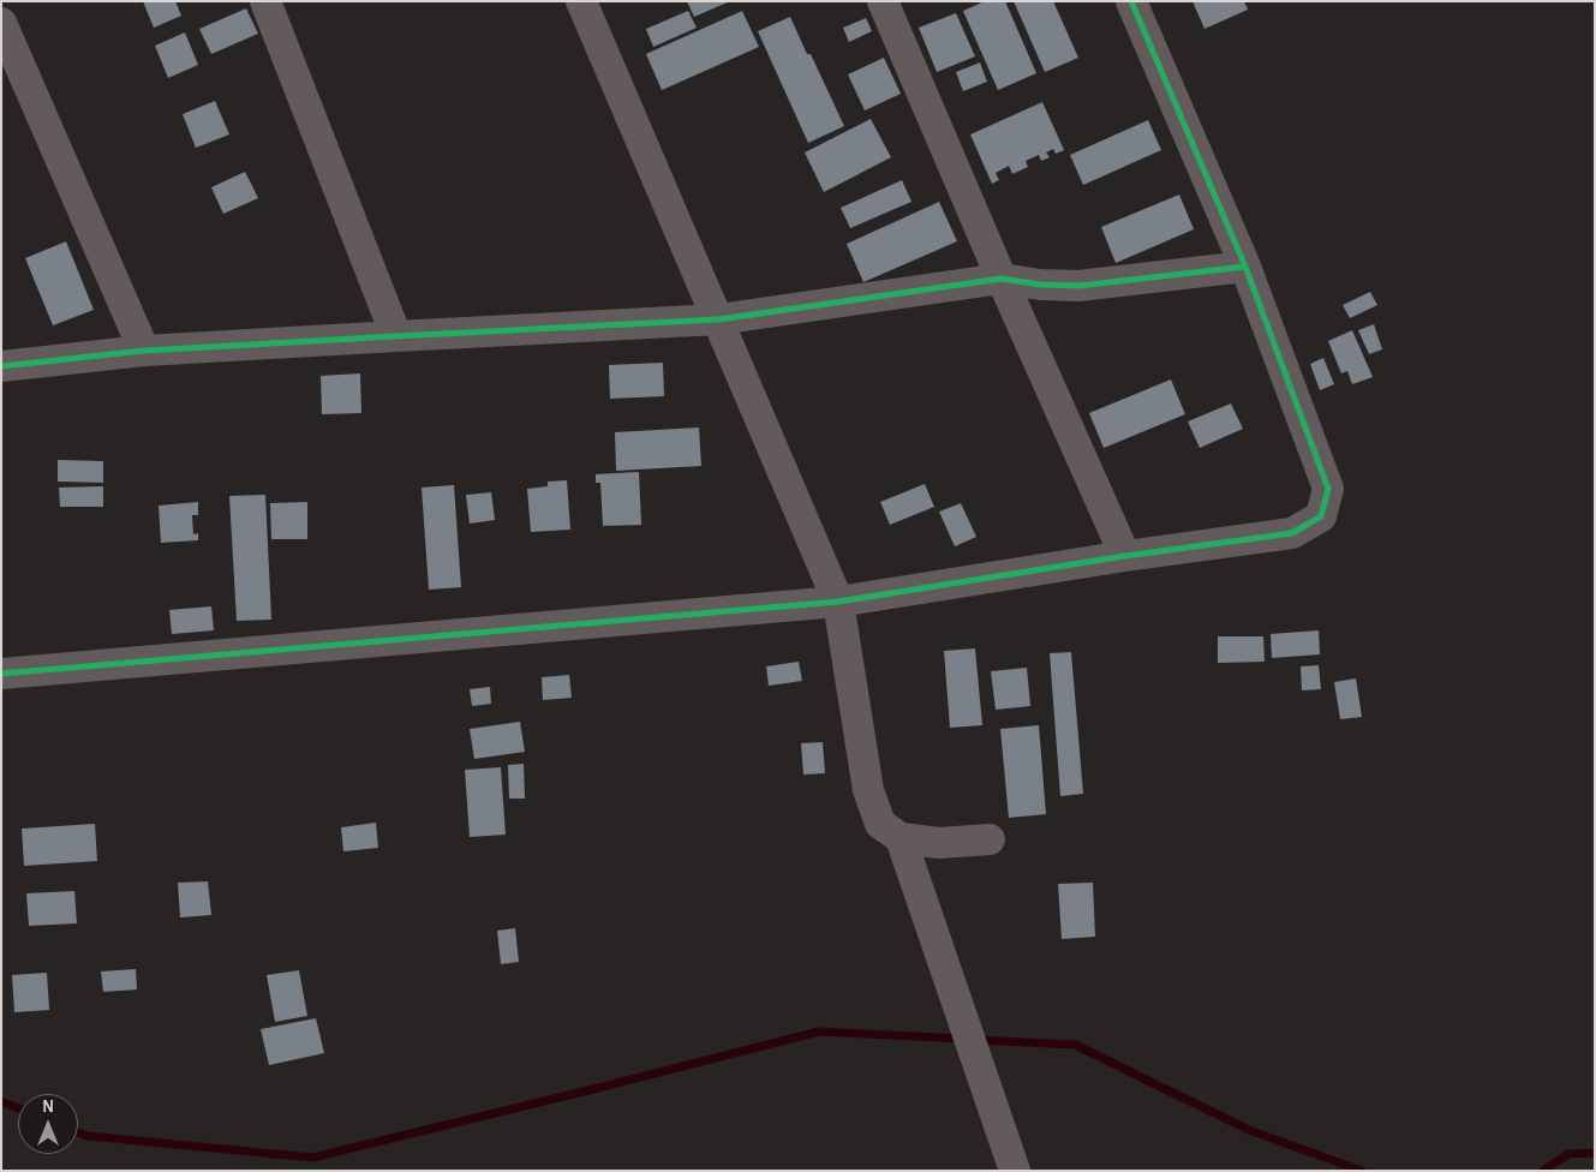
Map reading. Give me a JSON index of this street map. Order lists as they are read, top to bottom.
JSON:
{
  "north": "top"
}
